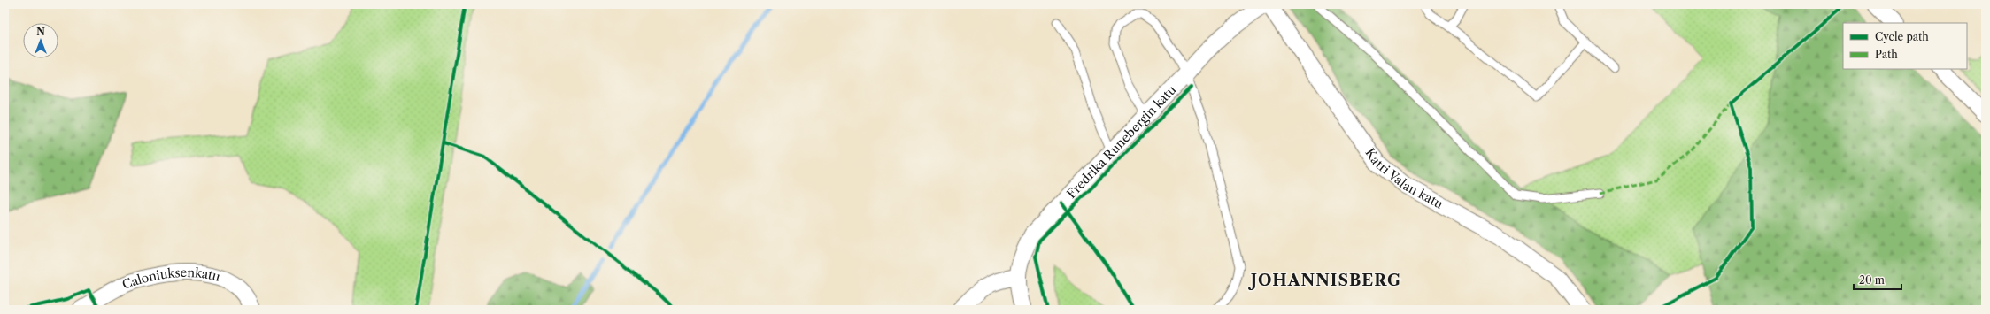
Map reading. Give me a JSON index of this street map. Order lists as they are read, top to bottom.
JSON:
{
  "streets": {
    "street": ["Fredrika Runebergin katu", "Katri Valan katu", "Caloniuksenkatu"]
  },
  "districts": ["JOHANNISBERG"],
  "legend": ["Cycle path", "Path"],
  "scale_bar": "20 m",
  "north": "top"
}
